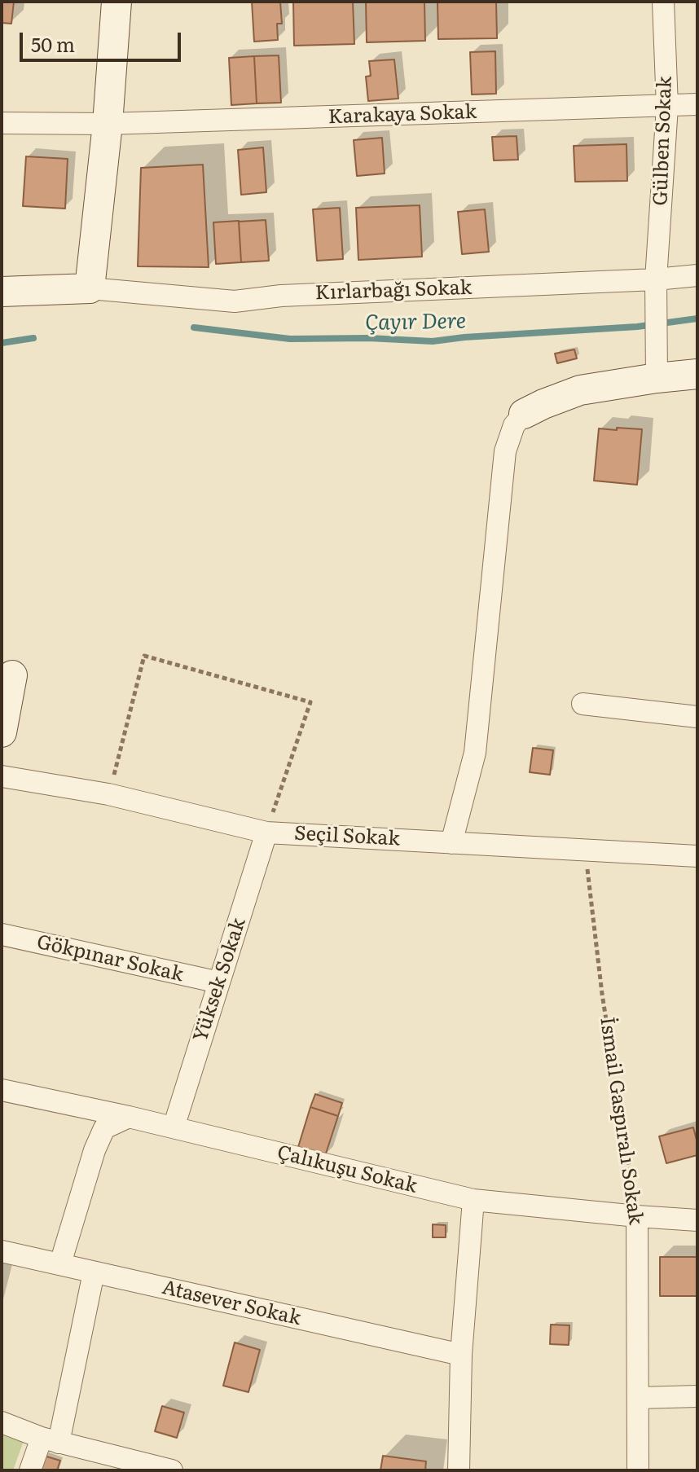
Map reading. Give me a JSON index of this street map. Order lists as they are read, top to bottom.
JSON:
{
  "streets": {
    "street": [
      "Karakaya Sokak",
      "Gülben Sokak",
      "Kırlarbağı Sokak",
      "Seçil Sokak",
      "Gökpınar Sokak",
      "Yüksek Sokak",
      "İsmail Gaspıralı Sokak",
      "Çalıkuşu Sokak",
      "Atasever Sokak"
    ]
  },
  "crossings": [
    ["Karakaya Sokak", "Gülben Sokak"],
    ["Gülben Sokak", "Kırlarbağı Sokak"],
    ["Seçil Sokak", "Yüksek Sokak"],
    ["Seçil Sokak", "İsmail Gaspıralı Sokak"],
    ["Gökpınar Sokak", "Yüksek Sokak"],
    ["Yüksek Sokak", "Çalıkuşu Sokak"],
    ["İsmail Gaspıralı Sokak", "Çalıkuşu Sokak"]
  ],
  "water": ["Çayır Dere"],
  "scale_bar": "50 m"
}
